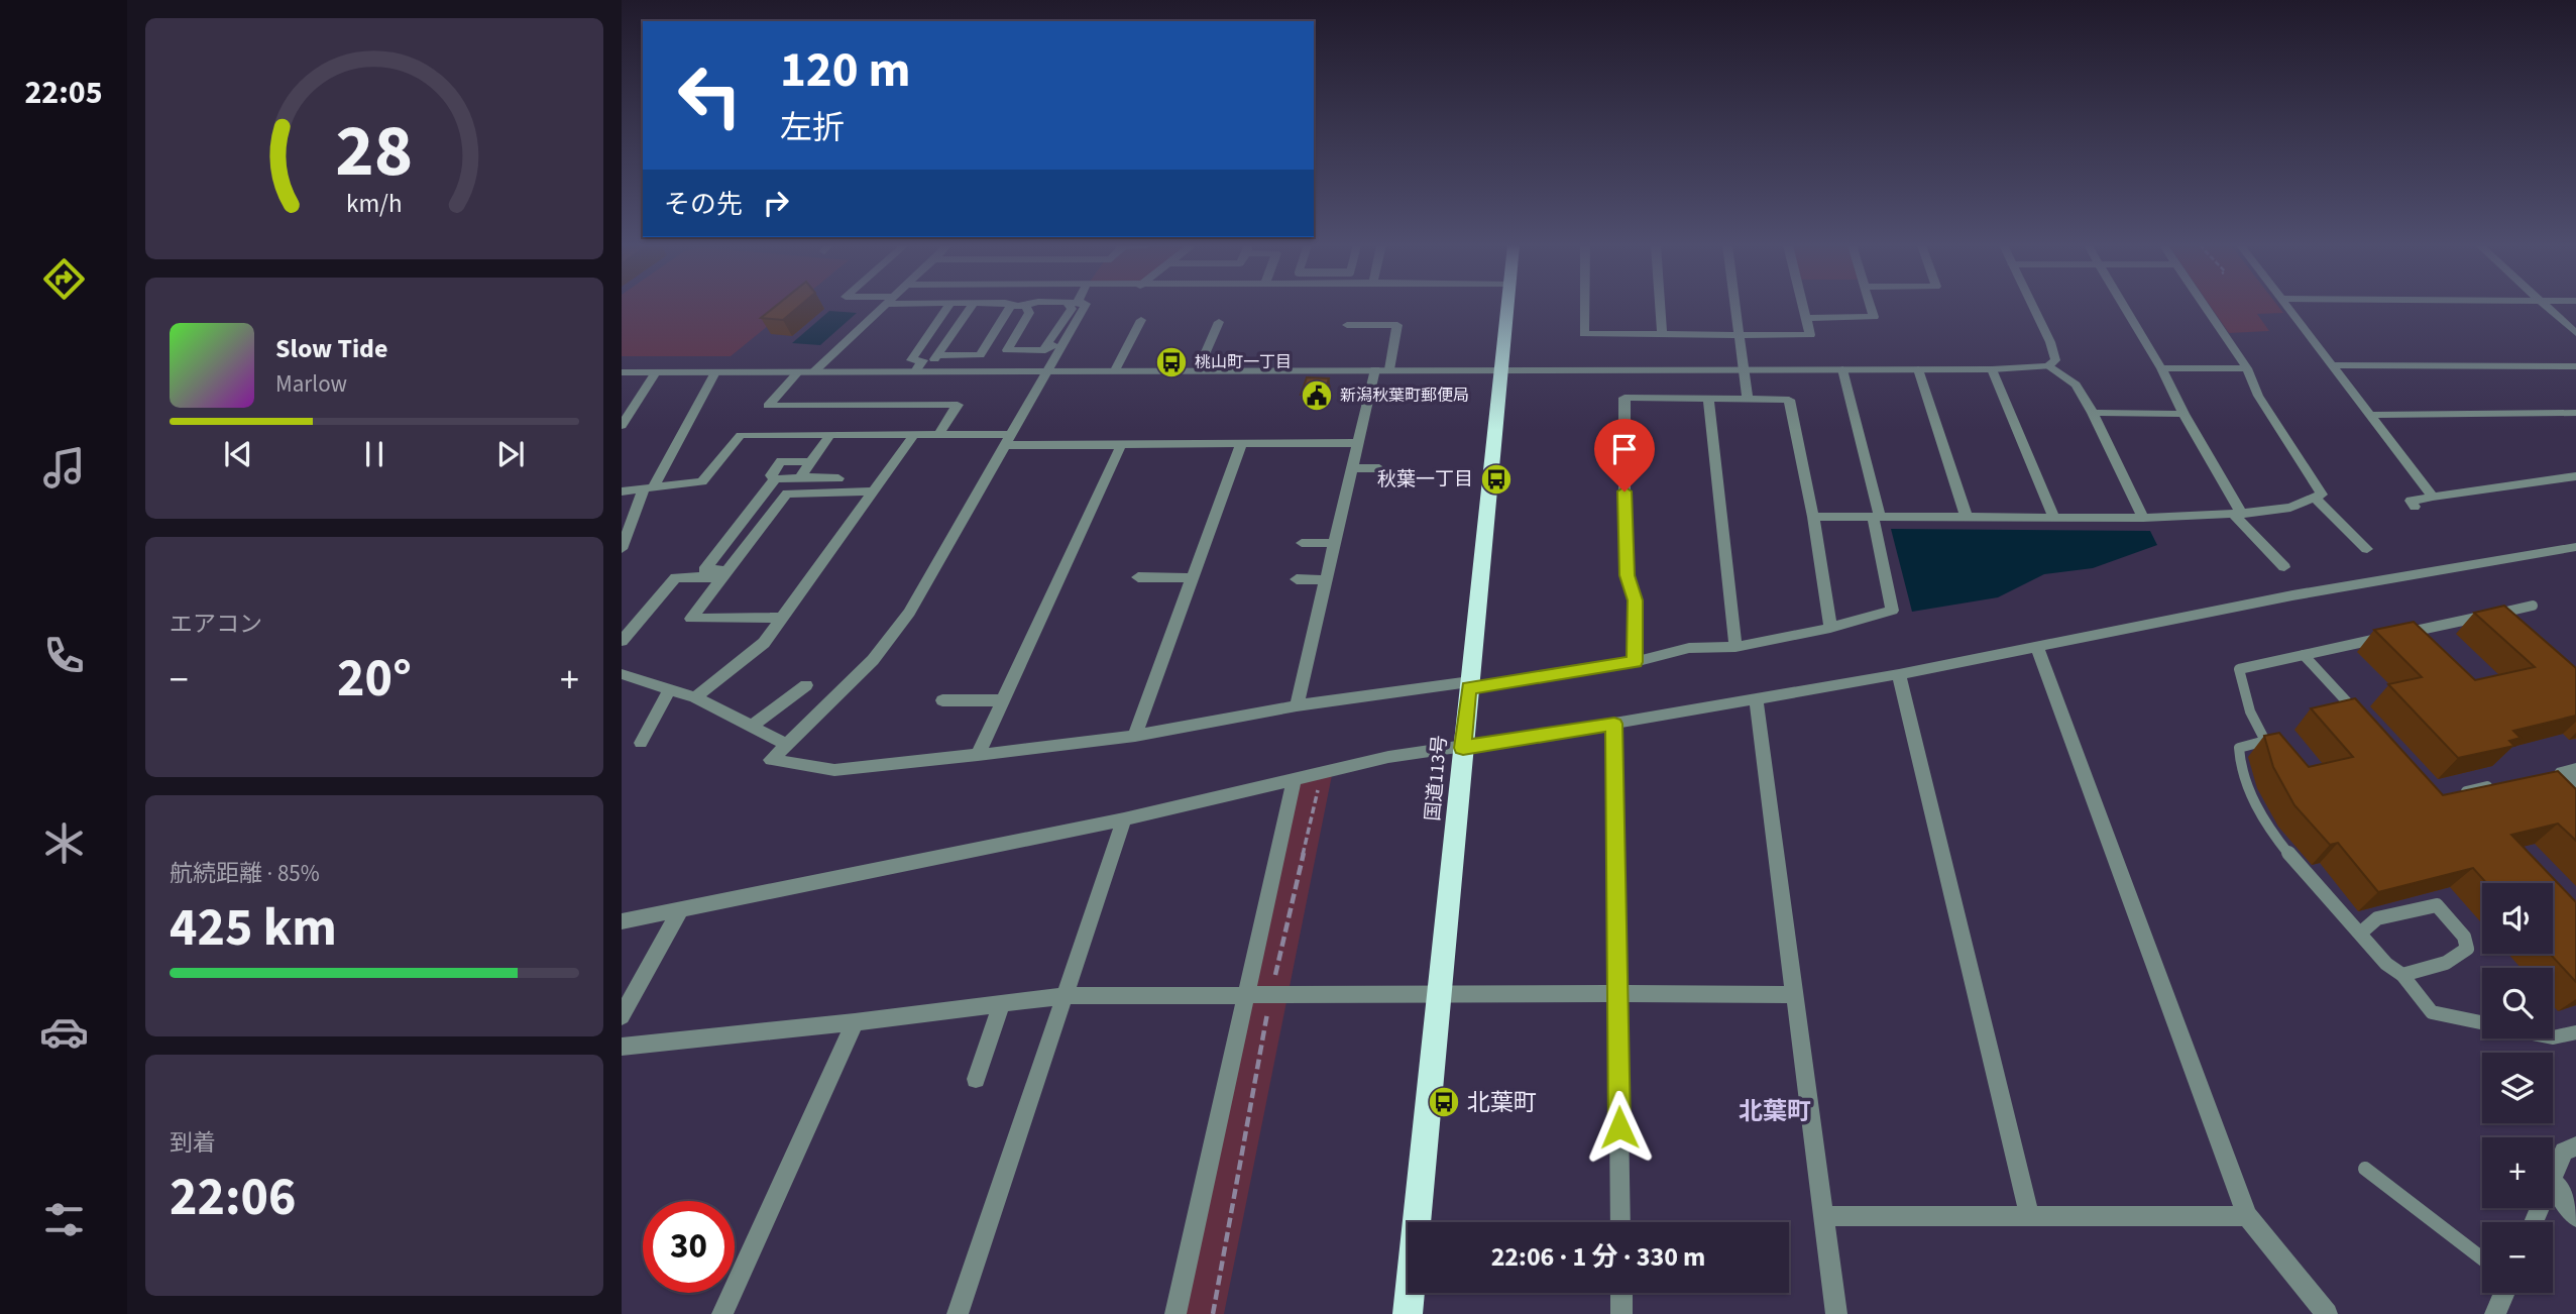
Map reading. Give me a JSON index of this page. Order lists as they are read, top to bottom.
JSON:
{
  "streets": {
    "highway": ["国道113号"]
  },
  "districts": ["北葉町"],
  "places": {
    "bus stop": ["桃山町一丁目", "秋葉一丁目", "北葉町"],
    "public building": ["新潟秋葉町郵便局"]
  },
  "page": {
    "tabs": "22:05",
    "turn": ["120 m", "左折"],
    "then": "その先",
    "song": ["Slow Tide", "Marlow"],
    "tile": [
      "エアコン",
      ["航続距離 · 85%", "425 km"],
      ["到着", "22:06"]
    ],
    "heat": ["−", "20°", "+"],
    "map_buttons": ["+", "−"],
    "limit": "30",
    "trip": "22:06 · 1 分 · 330 m",
    "gauge": ["28", "km/h"]
  }
}
